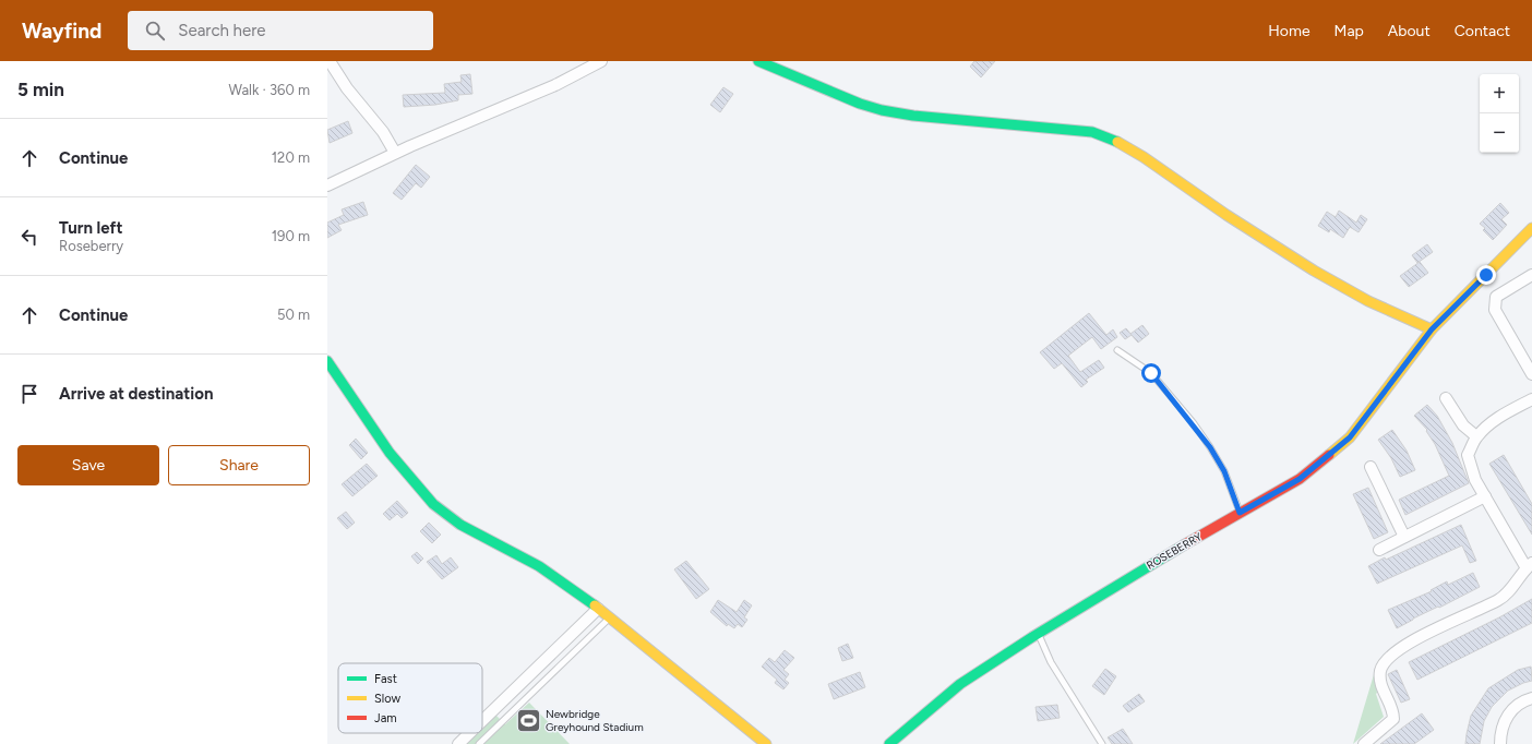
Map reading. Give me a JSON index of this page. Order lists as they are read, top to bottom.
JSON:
{
  "streets": {
    "street": ["ROSEBERRY"]
  },
  "places": {
    "sports": ["Newbridge Greyhound Stadium"]
  },
  "legend": ["Fast", "Slow", "Jam"],
  "page": {
    "header": "Wayfind",
    "search": "Search here",
    "nav": [
      "Home",
      "Map",
      "About",
      "Contact"
    ],
    "heading": ["5 min", "Walk · 360 m"],
    "map_buttons": ["+", "−"],
    "list": [
      ["Continue", "120 m"],
      ["Turn left", "Roseberry", "190 m"],
      ["Continue", "50 m"],
      "Arrive at destination"
    ],
    "buttons": ["Save", "Share"]
  }
}
